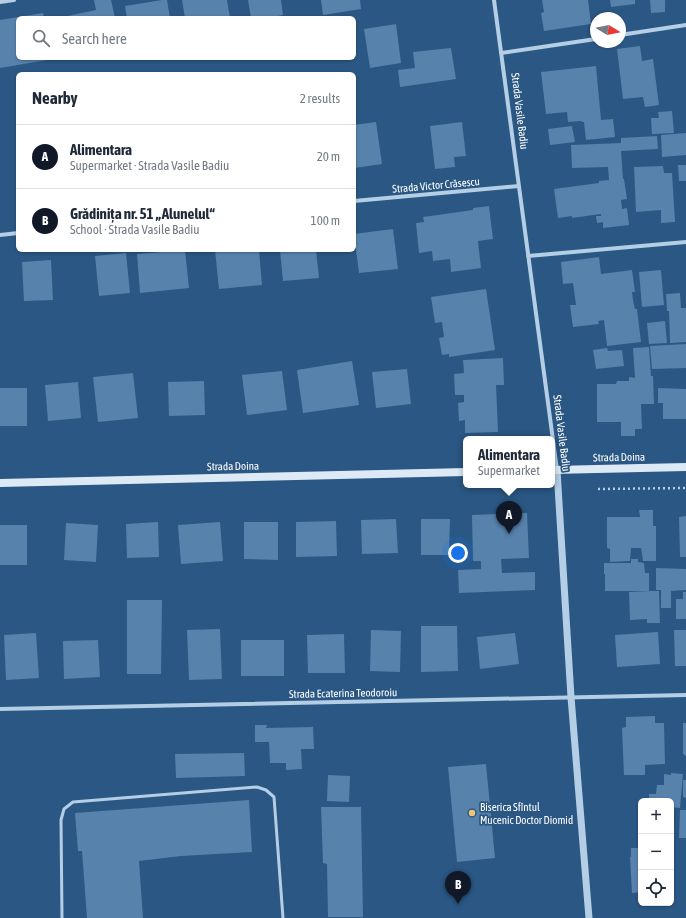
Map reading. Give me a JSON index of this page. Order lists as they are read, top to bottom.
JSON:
{
  "streets": {
    "main road": ["Strada Doina"],
    "street": ["Strada Vasile Badiu", "Strada Victor Crăsescu", "Strada Ecaterina Teodoroiu"]
  },
  "crossings": [
    ["Strada Vasile Badiu", "Strada Victor Crăsescu"],
    ["Strada Vasile Badiu", "Strada Ecaterina Teodoroiu"]
  ],
  "places": ["Biserica Sfîntul Mucenic Doctor Diomid"],
  "north": "right",
  "page": {
    "search": "Search here",
    "heading": ["Nearby", "2 results"],
    "list": [
      {
        "mark": "A",
        "name": "Alimentara",
        "note": "Supermarket · Strada Vasile Badiu",
        "value": "20 m"
      },
      {
        "mark": "B",
        "name": "Grădinița nr. 51 „Alunelul“",
        "note": "School · Strada Vasile Badiu",
        "value": "100 m"
      }
    ],
    "popup": ["Alimentara", "Supermarket"],
    "pins": ["A", "B"],
    "map_buttons": ["+", "−"]
  }
}
